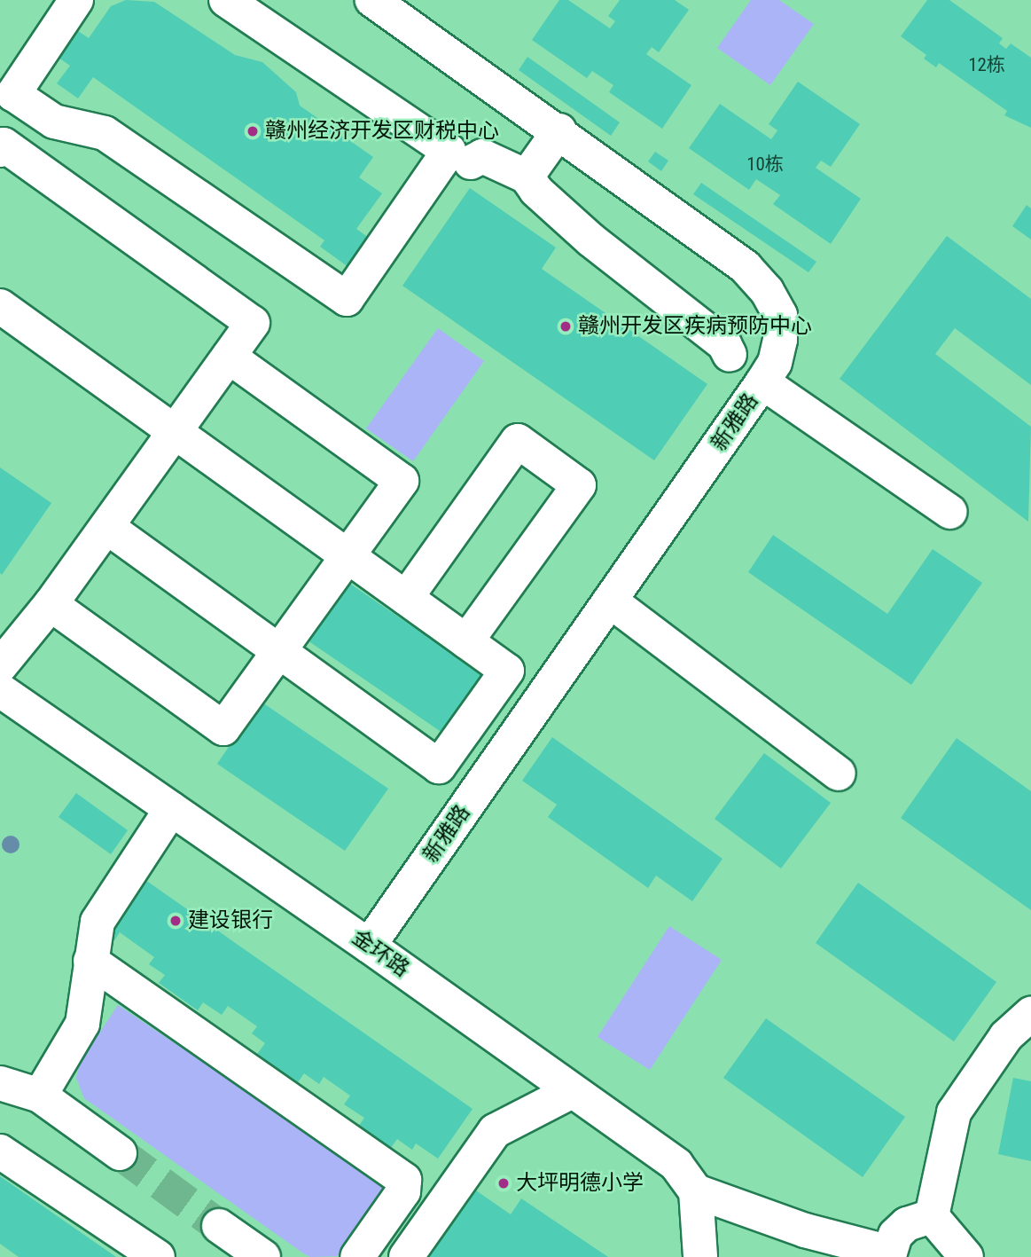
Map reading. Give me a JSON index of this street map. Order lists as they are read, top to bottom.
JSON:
{
  "streets": {
    "street": ["新雅路", "金环路"]
  },
  "crossings": [
    ["新雅路", "金环路"]
  ],
  "places": [
    "赣州经济开发区财税中心",
    "赣州开发区疾病预防中心",
    "建设银行",
    "大坪明德小学"
  ],
  "house_numbers": ["12栋", "10栋"]
}
